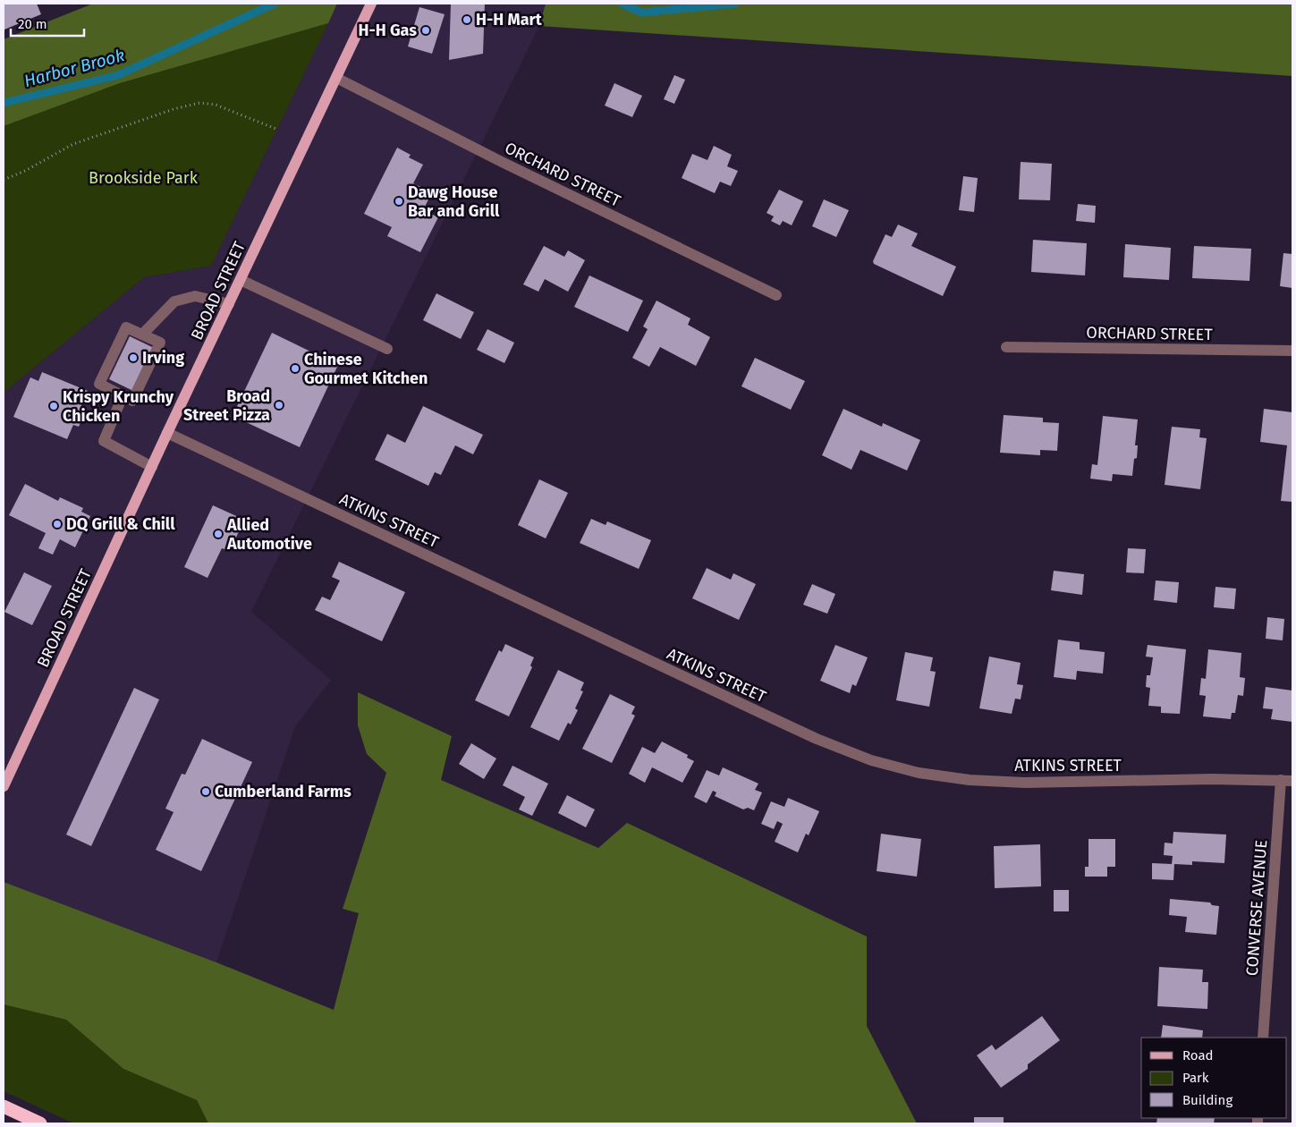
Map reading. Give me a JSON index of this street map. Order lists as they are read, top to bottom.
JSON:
{
  "streets": {
    "main road": ["BROAD STREET"],
    "street": ["ORCHARD STREET", "ATKINS STREET", "CONVERSE AVENUE"]
  },
  "crossings": [
    ["ORCHARD STREET", "BROAD STREET"],
    ["BROAD STREET", "ATKINS STREET"],
    ["ATKINS STREET", "CONVERSE AVENUE"]
  ],
  "water": ["Harbor Brook"],
  "parks": ["Brookside Park"],
  "places": [
    "H-H Mart",
    "H-H Gas",
    "Dawg House Bar and Grill",
    "Irving",
    "Chinese Gourmet Kitchen",
    "Broad Street Pizza",
    "Krispy Krunchy Chicken",
    "DQ Grill & Chill",
    "Allied Automotive",
    "Cumberland Farms"
  ],
  "legend": ["Road", "Park", "Building"],
  "scale_bar": "20 m"
}
